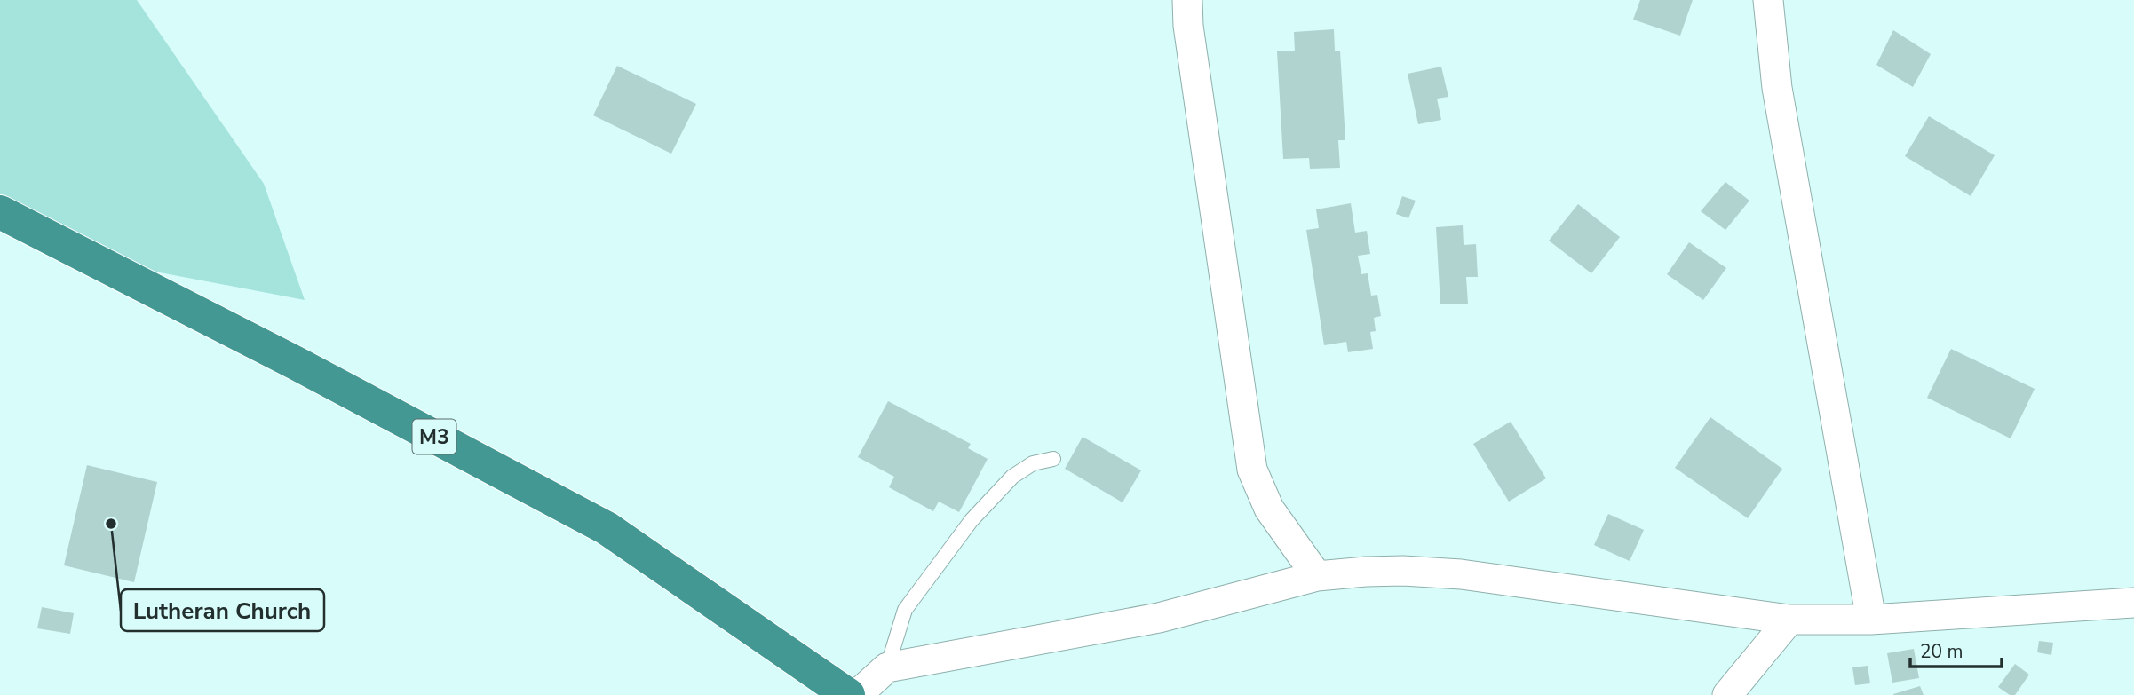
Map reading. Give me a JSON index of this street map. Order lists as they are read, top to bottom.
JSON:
{
  "streets": {
    "highway": ["M3"]
  },
  "places": ["Lutheran Church"],
  "scale_bar": "20 m"
}
